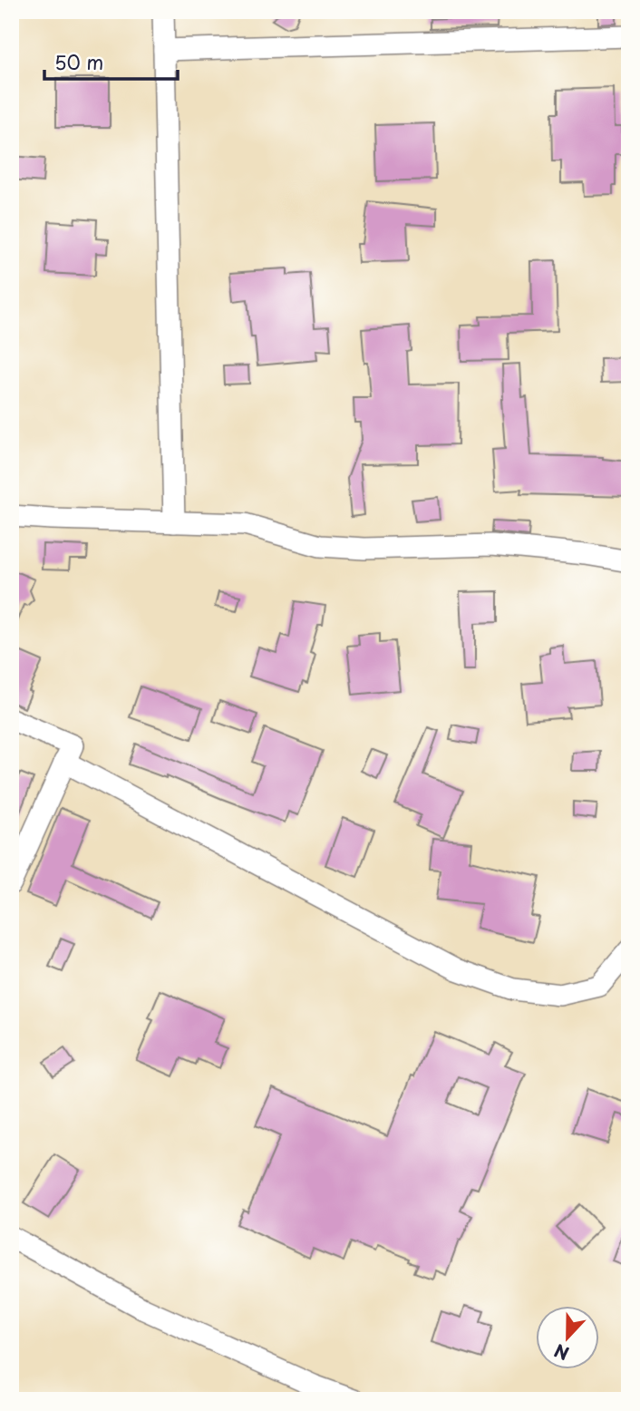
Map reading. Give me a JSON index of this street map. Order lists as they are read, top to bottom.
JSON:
{
  "scale_bar": "50 m",
  "north": "bottom"
}
